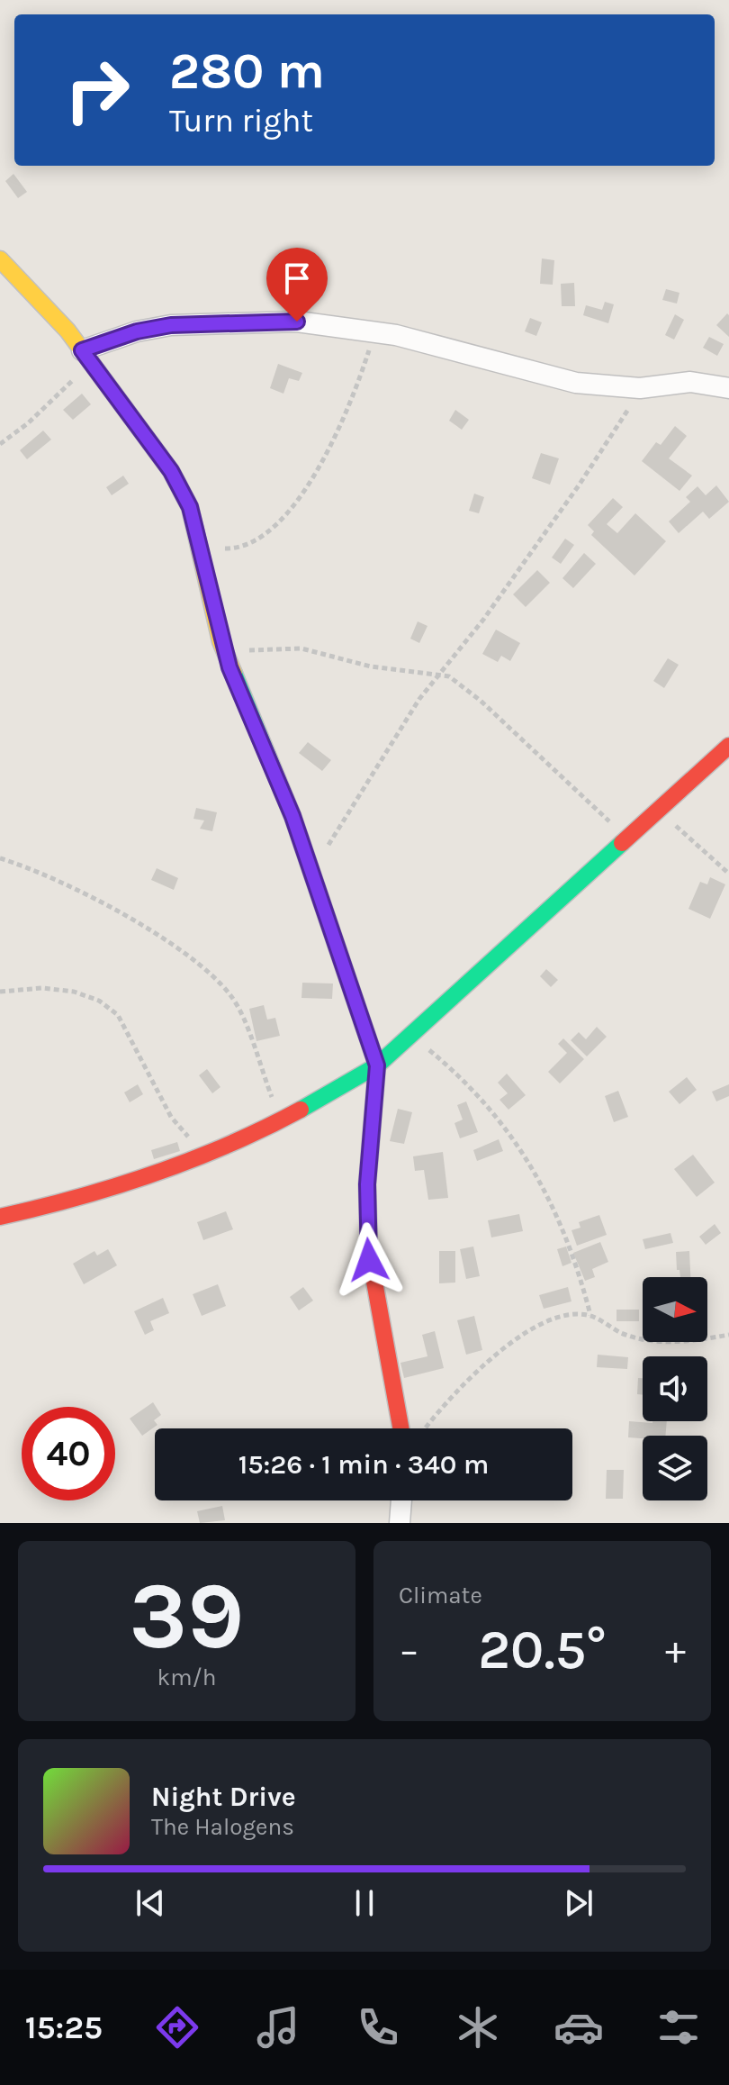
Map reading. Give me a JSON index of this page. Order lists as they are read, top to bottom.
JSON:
{
  "north": "right",
  "page": {
    "turn": ["280 m", "Turn right"],
    "limit": "40",
    "trip": "15:26 · 1 min · 340 m",
    "tile": [
      ["39", "km/h"],
      "Climate"
    ],
    "heat": ["−", "20.5°", "+"],
    "song": ["Night Drive", "The Halogens"],
    "tabs": "15:25"
  }
}
